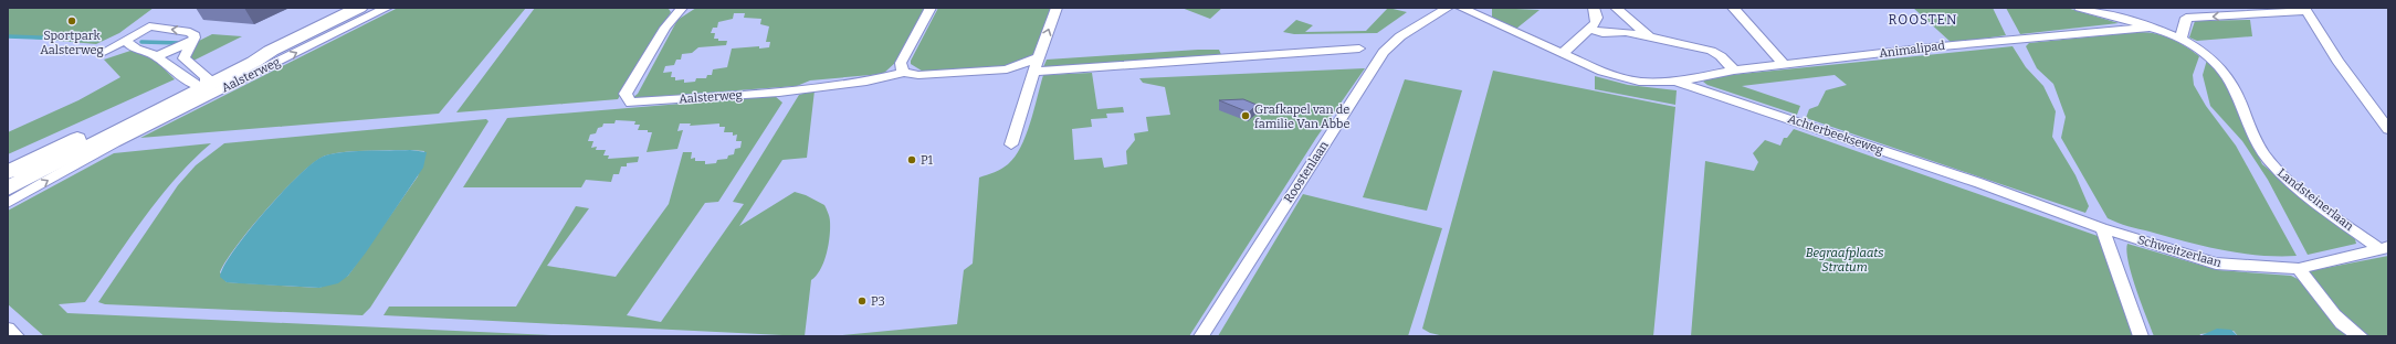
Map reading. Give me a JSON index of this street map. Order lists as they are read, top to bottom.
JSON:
{
  "streets": {
    "main road": ["Aalsterweg"],
    "street": [
      "Animalipad",
      "Achterbeekseweg",
      "Roostenlaan",
      "Landsteinerlaan",
      "Schweitzerlaan"
    ]
  },
  "crossings": [
    ["Animalipad", "Achterbeekseweg"],
    ["Animalipad", "Landsteinerlaan"],
    ["Achterbeekseweg", "Schweitzerlaan"],
    ["Landsteinerlaan", "Schweitzerlaan"]
  ],
  "districts": ["ROOSTEN"],
  "parks": ["Begraafplaats Stratum"],
  "places": [
    "Sportpark Aalsterweg",
    "Grafkapel van de familie Van Abbe",
    "P1",
    "P3"
  ]
}
